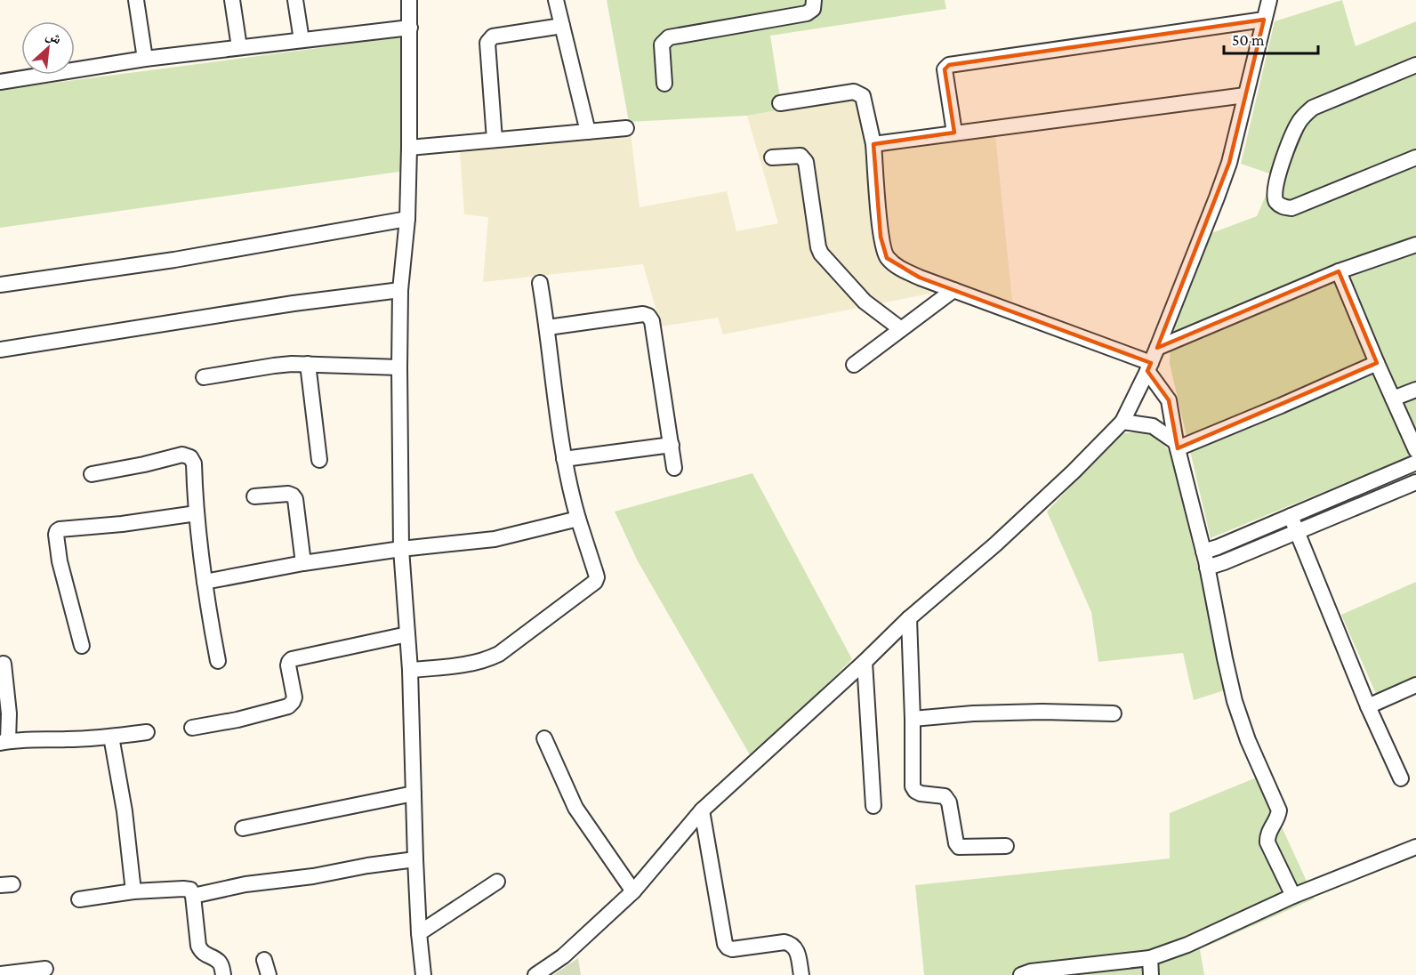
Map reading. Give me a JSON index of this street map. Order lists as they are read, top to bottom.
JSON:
{
  "scale_bar": "50 m",
  "north": "top right"
}
